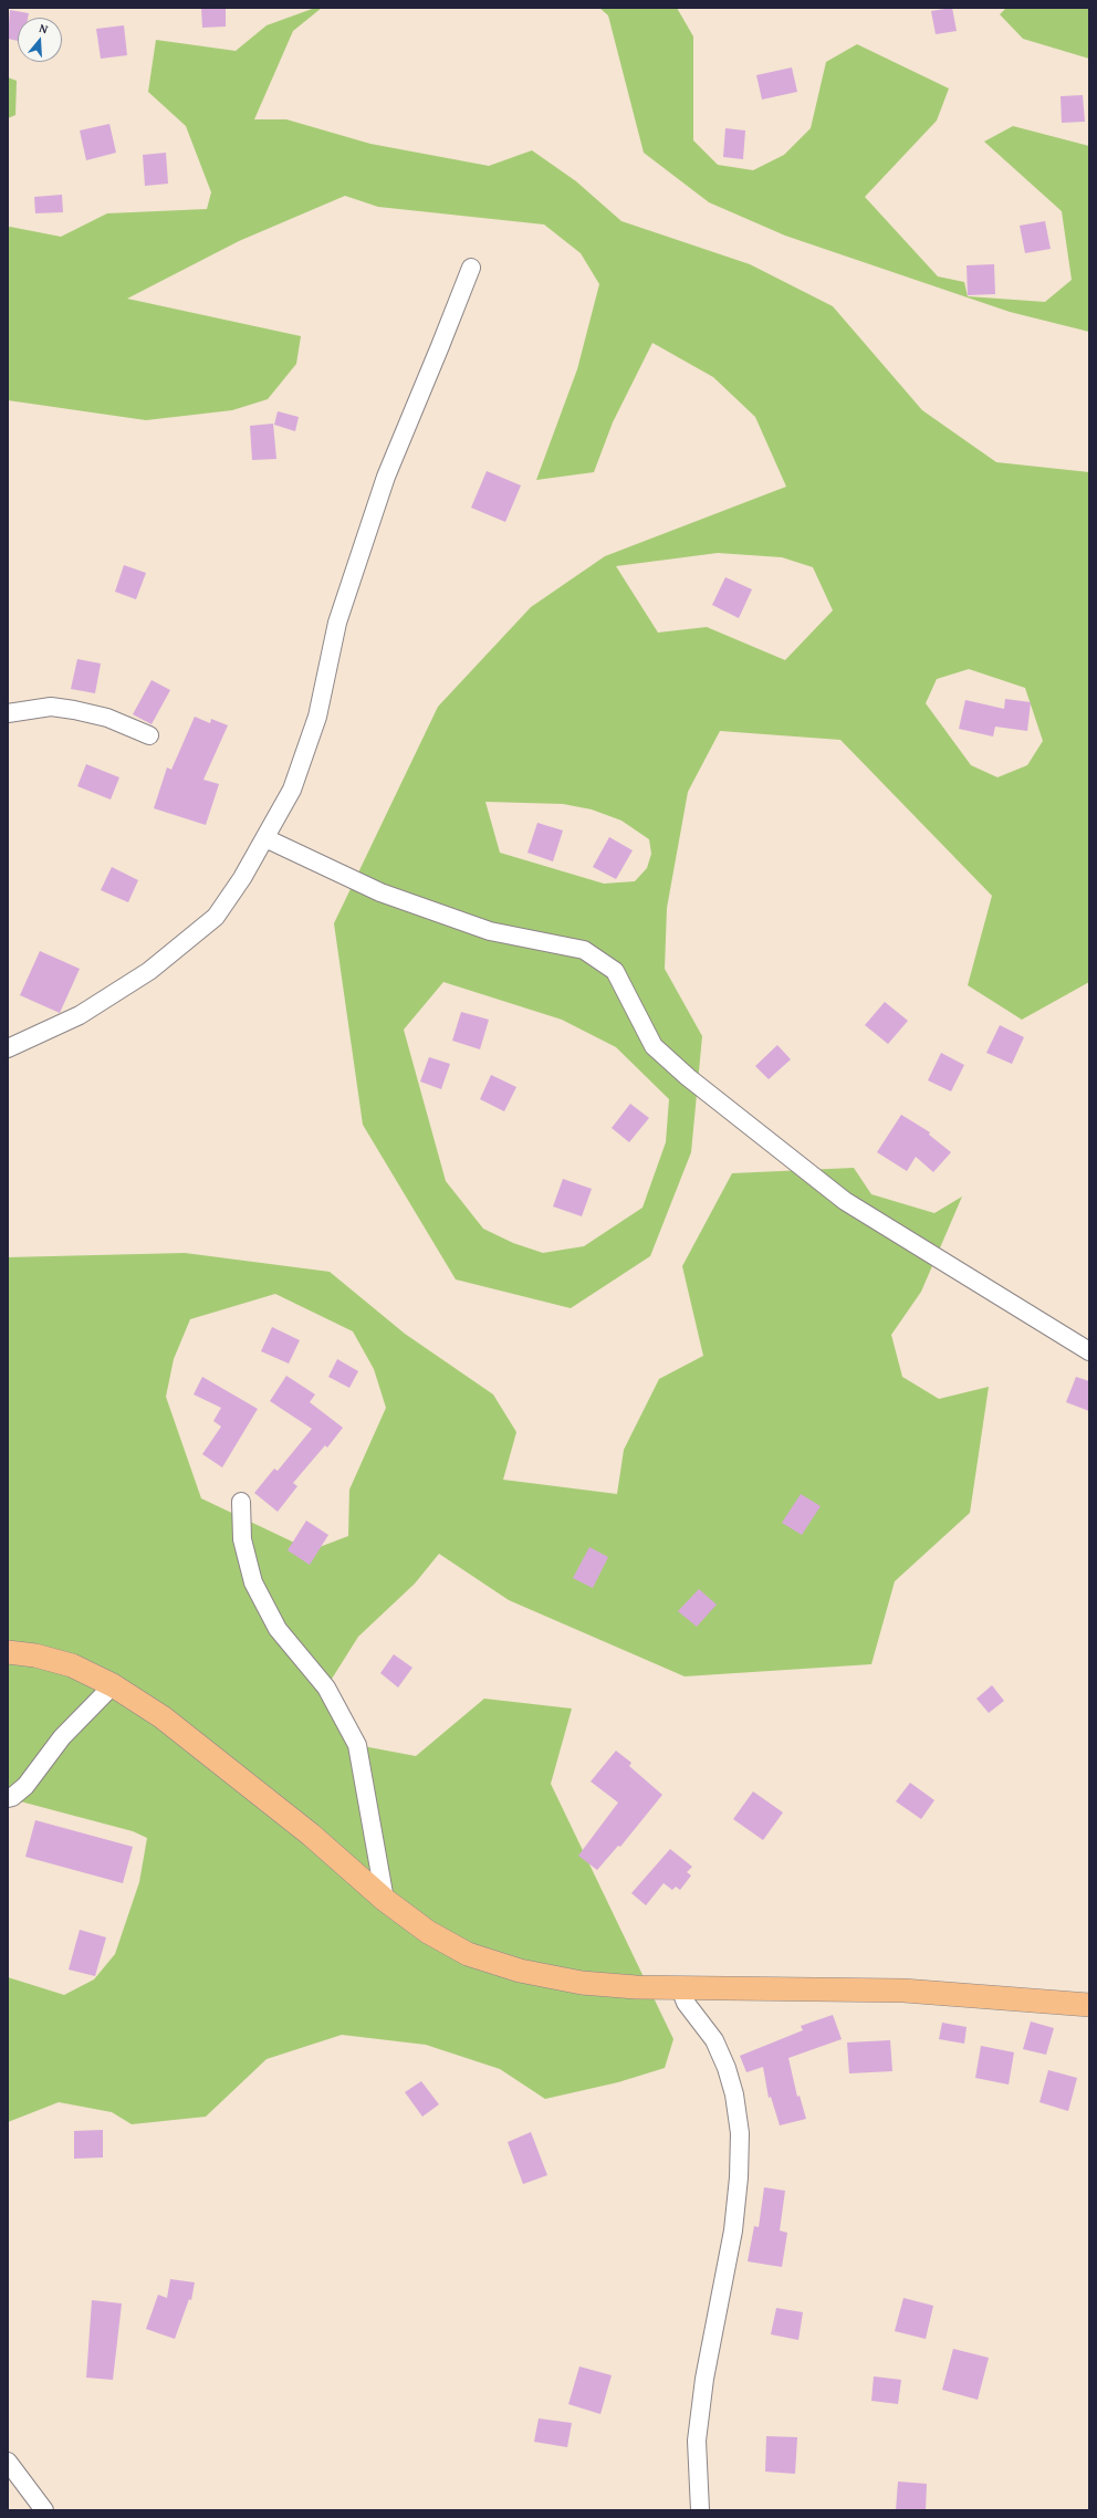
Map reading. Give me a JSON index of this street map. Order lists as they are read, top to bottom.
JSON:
{
  "north": "top"
}
